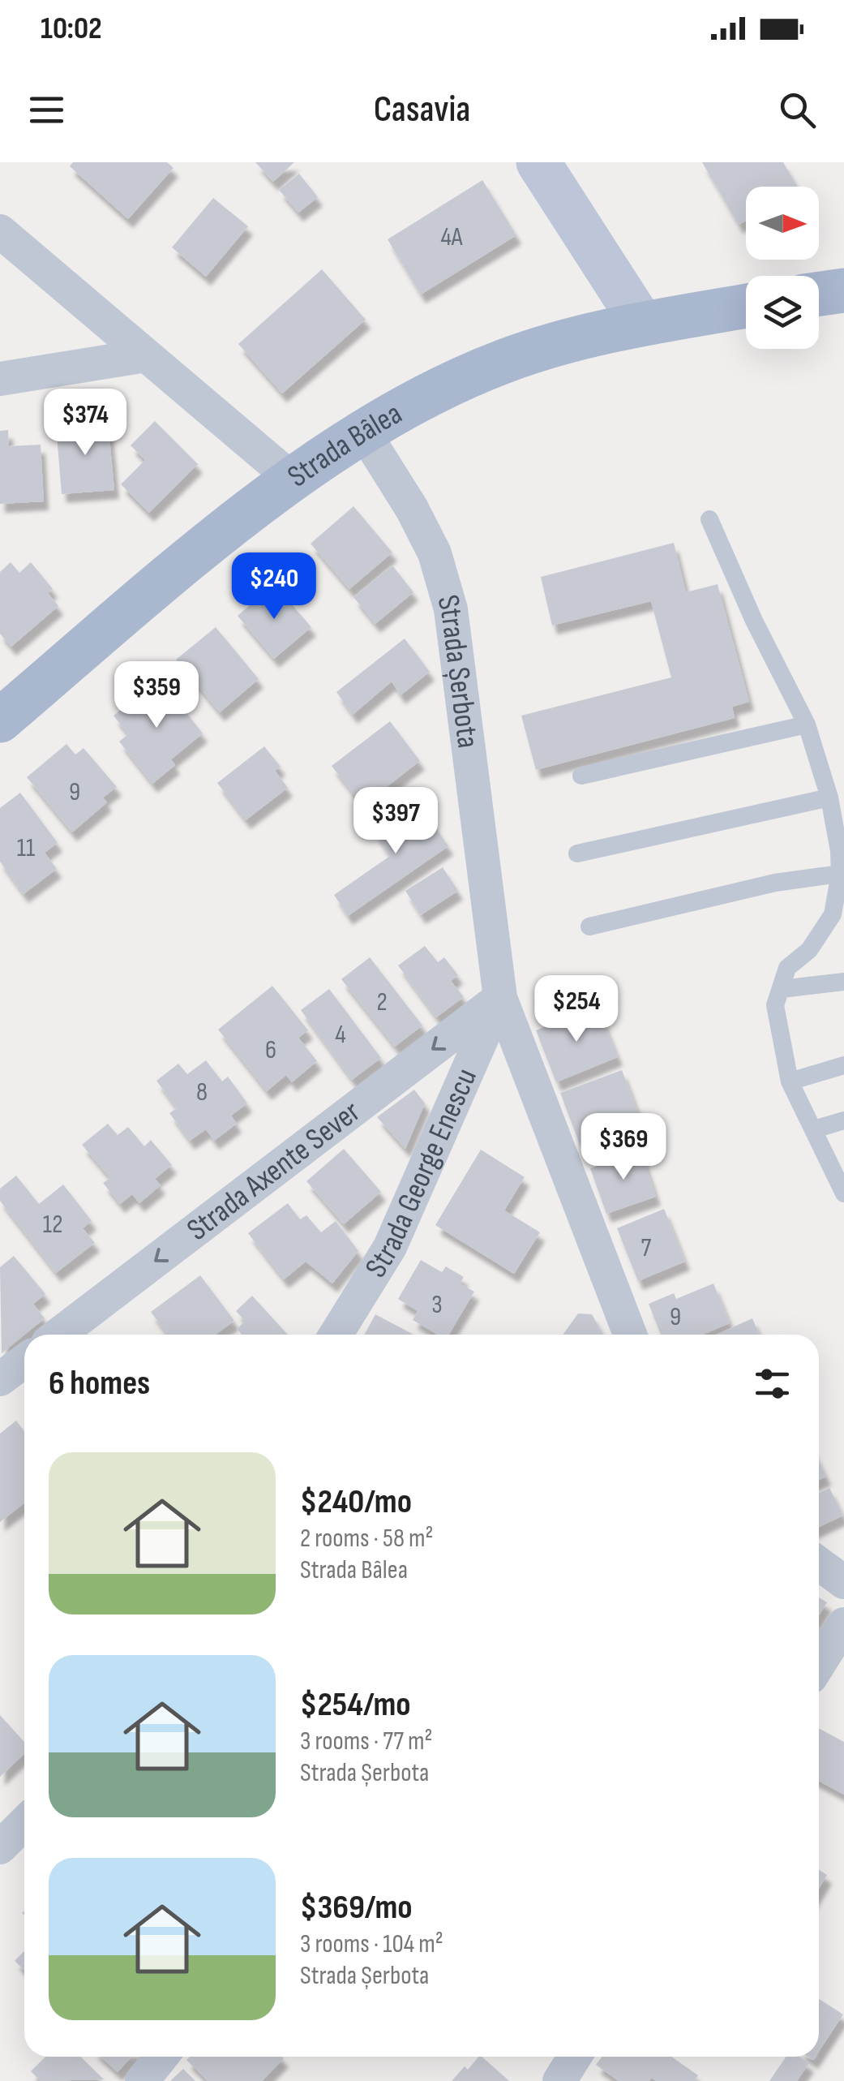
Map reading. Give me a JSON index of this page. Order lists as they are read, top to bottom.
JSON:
{
  "streets": {
    "main road": ["Strada Bâlea"],
    "street": ["Strada Șerbota", "Strada Axente Sever", "Strada George Enescu"]
  },
  "crossings": [
    ["Strada Bâlea", "Strada Șerbota"],
    ["Strada Șerbota", "Strada Axente Sever"],
    ["Strada Șerbota", "Strada George Enescu"],
    ["Strada Axente Sever", "Strada George Enescu"]
  ],
  "one_way": ["Strada Axente Sever"],
  "house_numbers": [
    "4A",
    "9",
    "11",
    "2",
    "4",
    "6",
    "8",
    "12",
    "7",
    "3",
    "9"
  ],
  "north": "right",
  "page": {
    "status": "10:02",
    "header": "Casavia",
    "price": [
      "$374",
      "$240",
      "$359",
      "$397",
      "$254",
      "$369"
    ],
    "heading": "6 homes",
    "list": [
      {
        "name": "$240/mo",
        "note": "2 rooms · 58 m² · Strada Bâlea"
      },
      {
        "name": "$254/mo",
        "note": "3 rooms · 77 m² · Strada Șerbota"
      },
      {
        "name": "$369/mo",
        "note": "3 rooms · 104 m² · Strada Șerbota"
      }
    ]
  }
}
